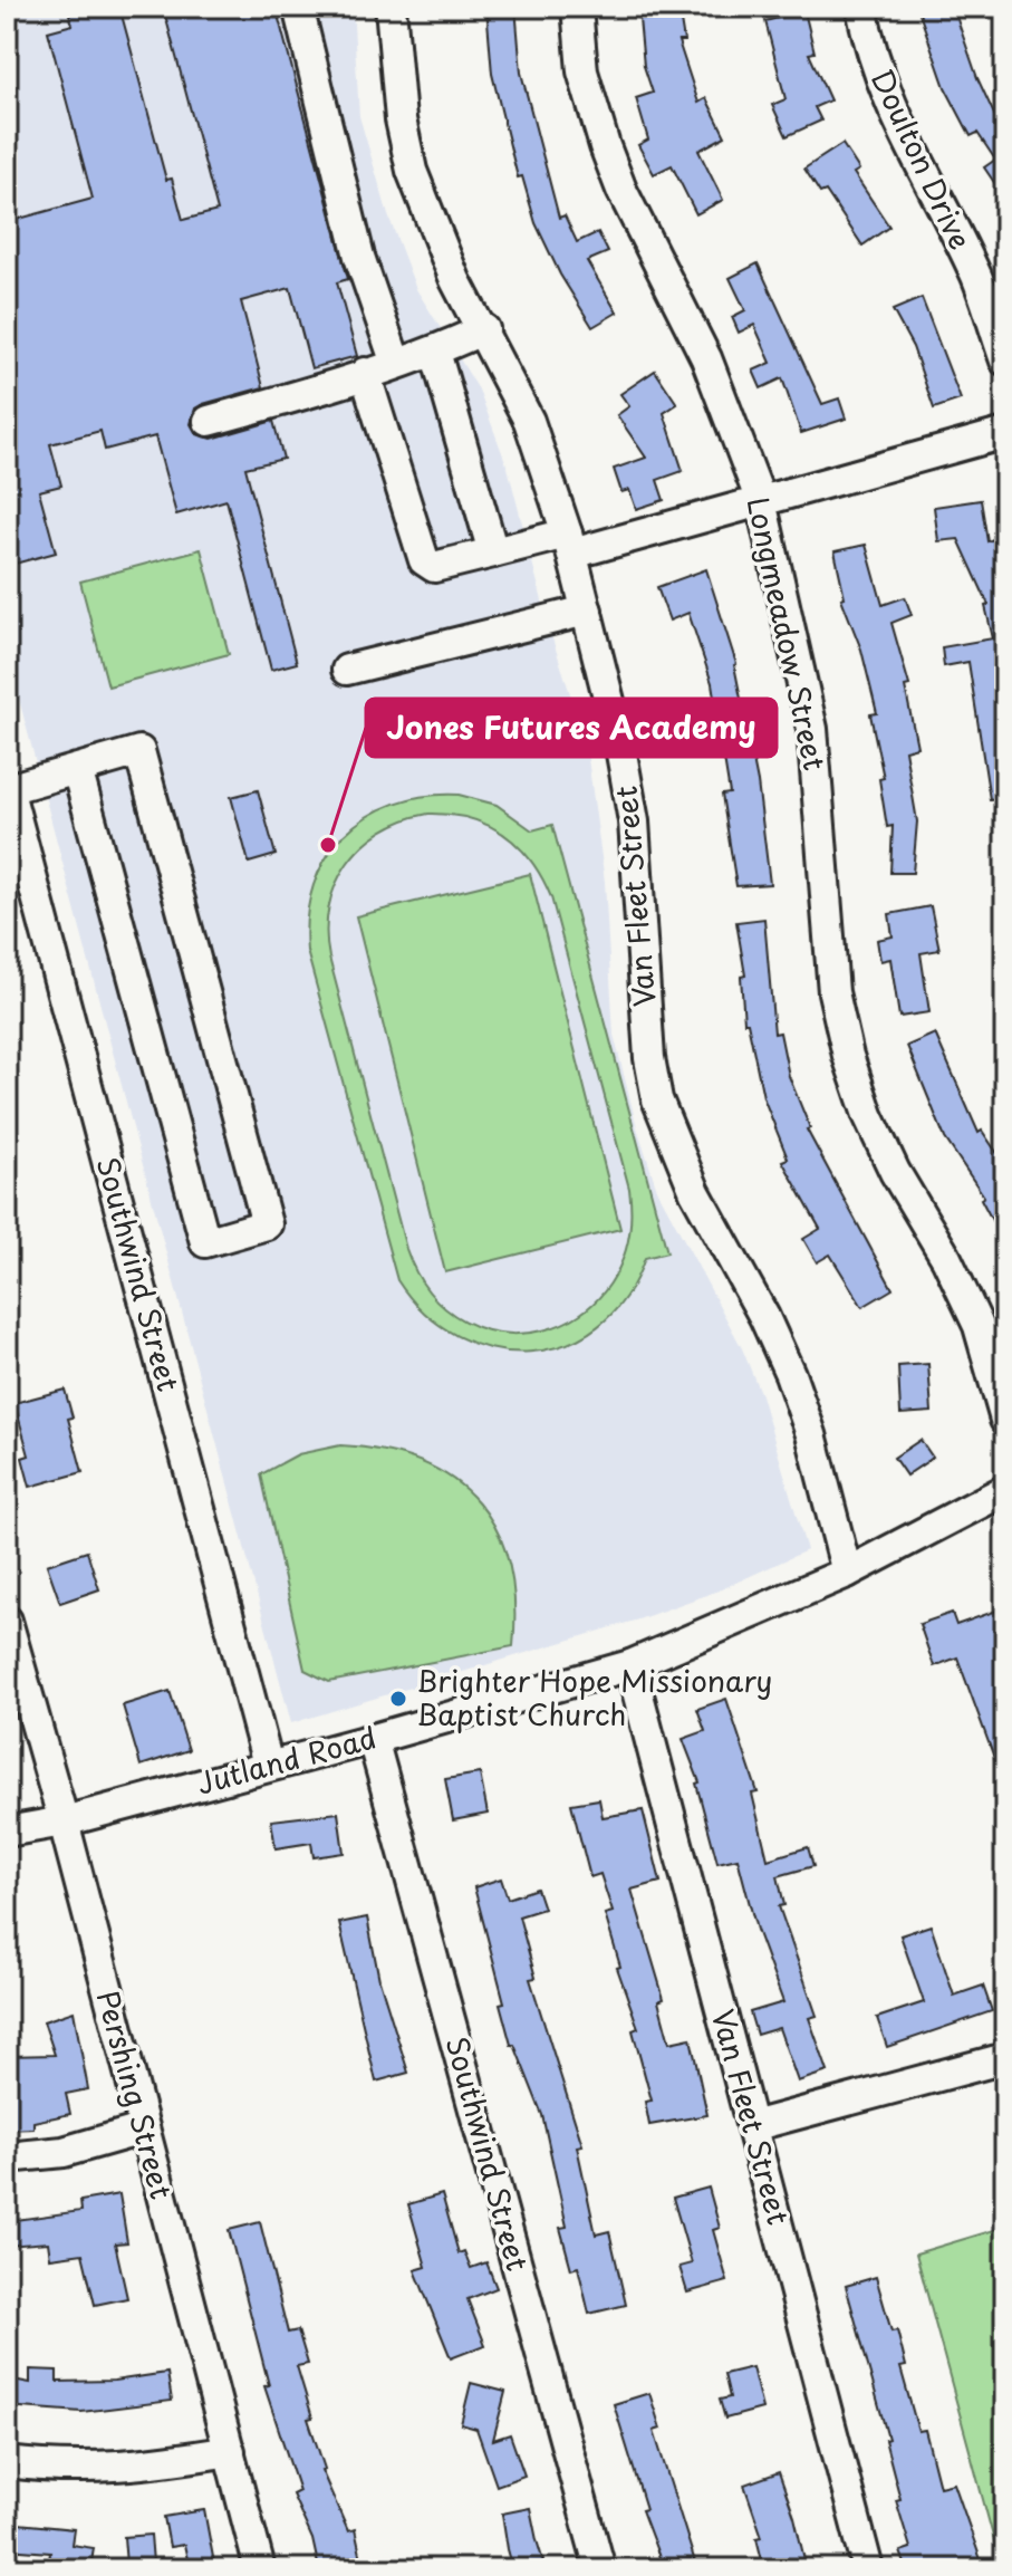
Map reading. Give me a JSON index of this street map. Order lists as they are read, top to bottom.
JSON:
{
  "streets": {
    "street": [
      "Doulton Drive",
      "Longmeadow Street",
      "Van Fleet Street",
      "Southwind Street",
      "Jutland Road",
      "Pershing Street"
    ]
  },
  "crossings": [
    ["Van Fleet Street", "Jutland Road"],
    ["Southwind Street", "Jutland Road"],
    ["Jutland Road", "Pershing Street"]
  ],
  "places": ["Jones Futures Academy", "Brighter Hope Missionary Baptist Church"]
}
